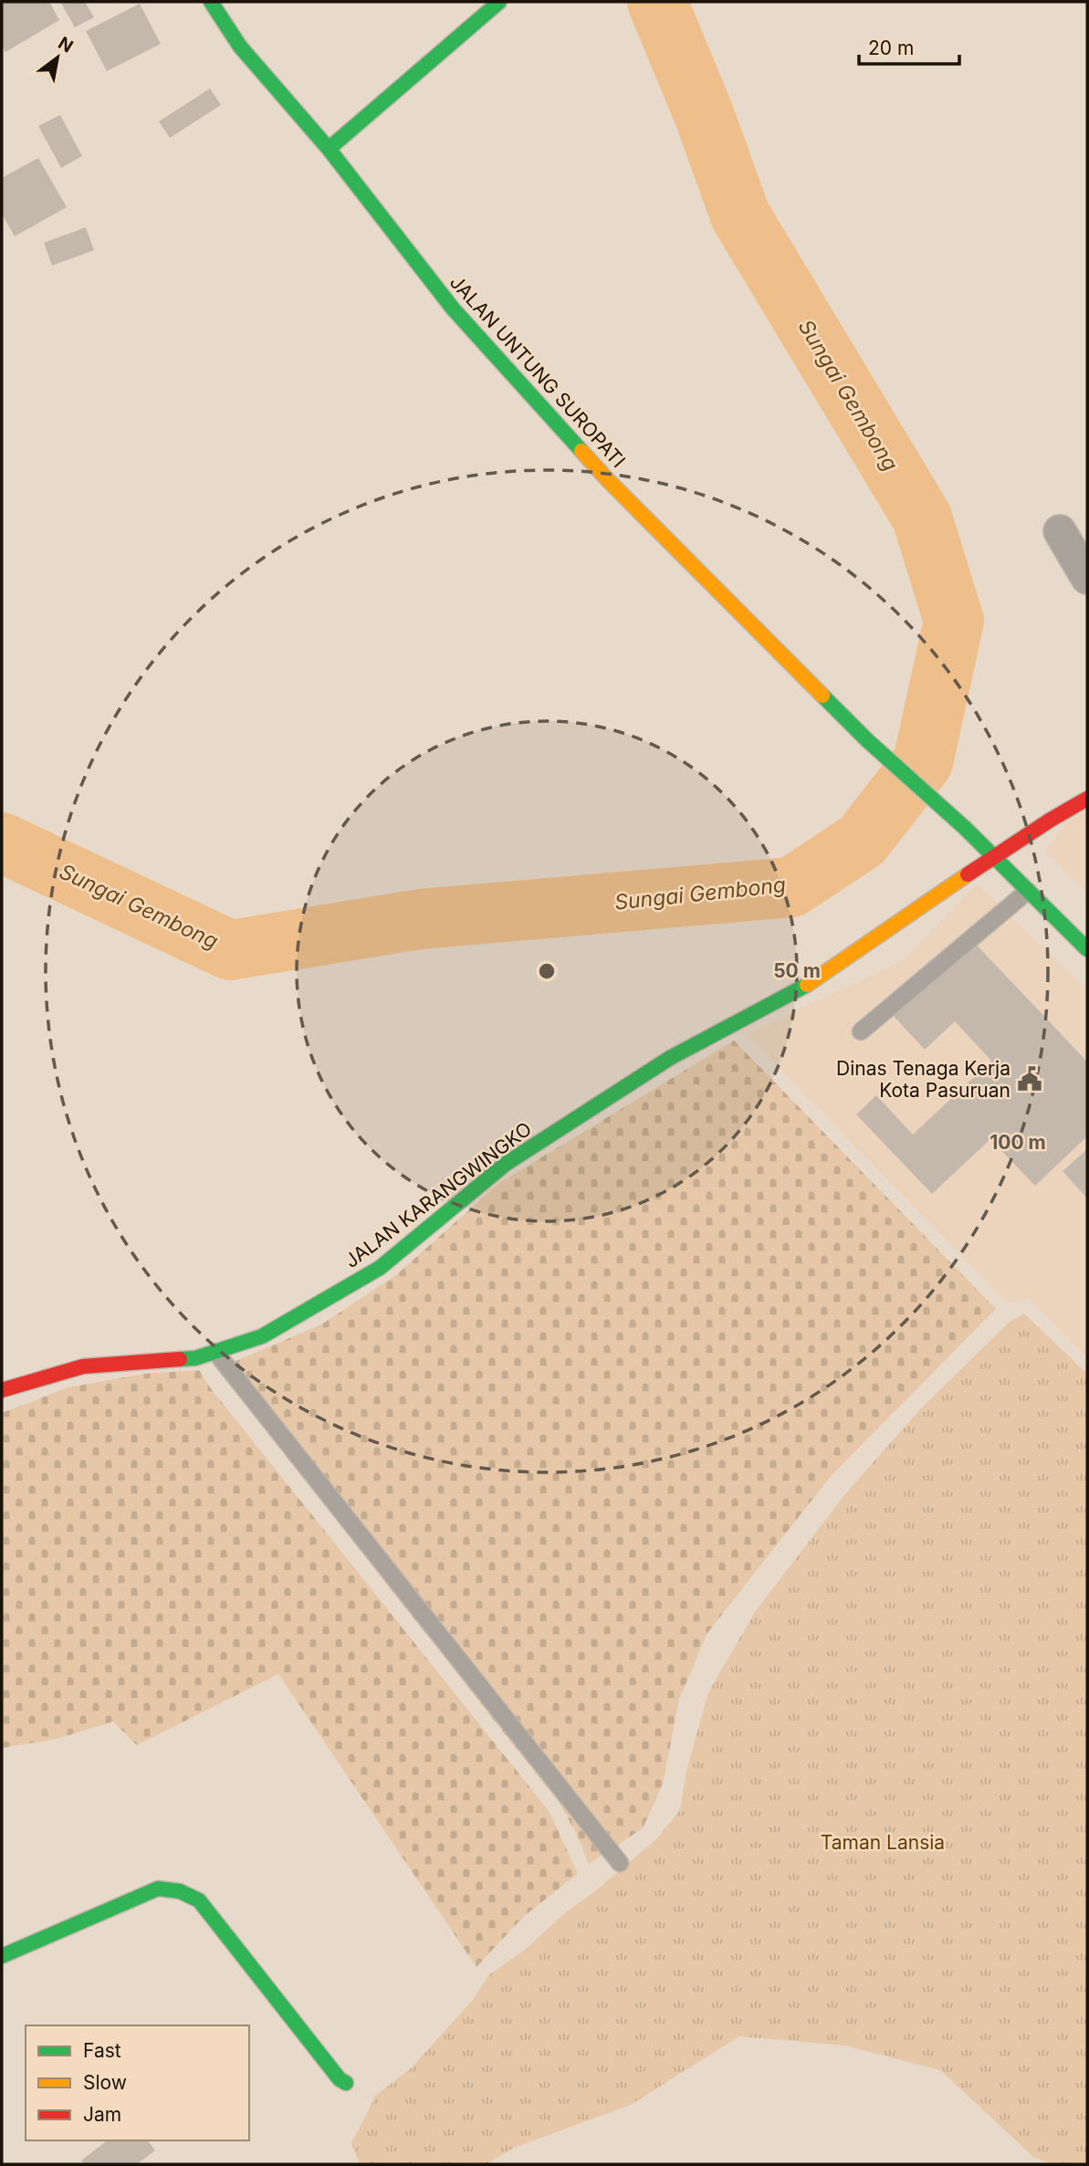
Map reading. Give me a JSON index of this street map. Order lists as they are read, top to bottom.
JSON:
{
  "streets": {
    "main road": ["JALAN UNTUNG SUROPATI", "JALAN KARANGWINGKO"]
  },
  "crossings": [
    ["JALAN UNTUNG SUROPATI", "JALAN KARANGWINGKO"]
  ],
  "water": ["Sungai Gembong"],
  "parks": ["Taman Lansia"],
  "places": {
    "public building": ["Dinas Tenaga Kerja Kota Pasuruan"]
  },
  "legend": ["Fast", "Slow", "Jam"],
  "scale_bar": "20 m",
  "north": "top right",
  "rings": ["50 m", "100 m"]
}
